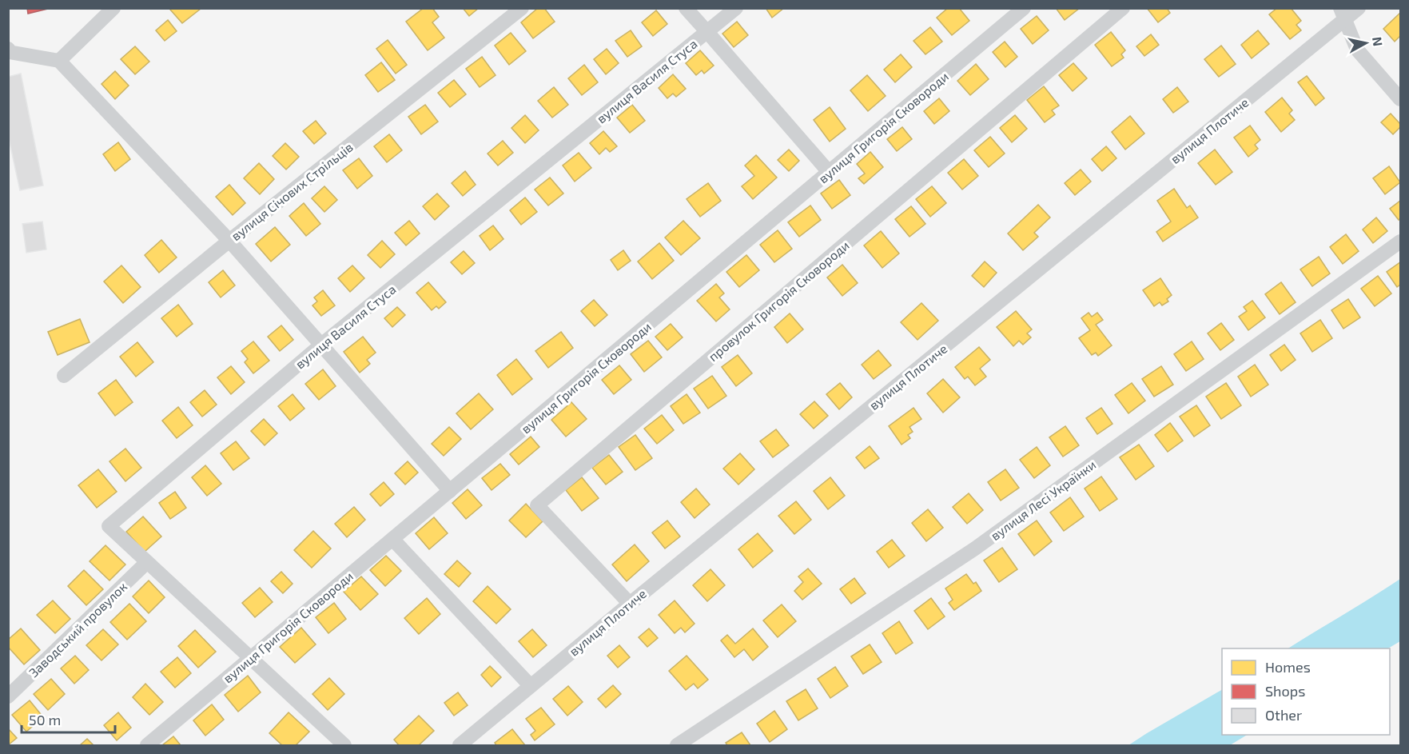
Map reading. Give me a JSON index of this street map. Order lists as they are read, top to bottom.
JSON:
{
  "streets": {
    "street": [
      "вулиця Василя Стуса",
      "вулиця Григорія Сковороди",
      "вулиця Плотиче",
      "вулиця Січових Стрільців",
      "провулок Григорія Сковороди",
      "вулиця Лесі Українки",
      "Заводський провулок"
    ]
  },
  "crossings": [
    ["вулиця Василя Стуса", "вулиця Григорія Сковороди"],
    ["вулиця Василя Стуса", "Заводський провулок"],
    ["вулиця Плотиче", "провулок Григорія Сковороди"]
  ],
  "legend": ["Homes", "Shops", "Other"],
  "scale_bar": "50 m",
  "north": "right"
}
